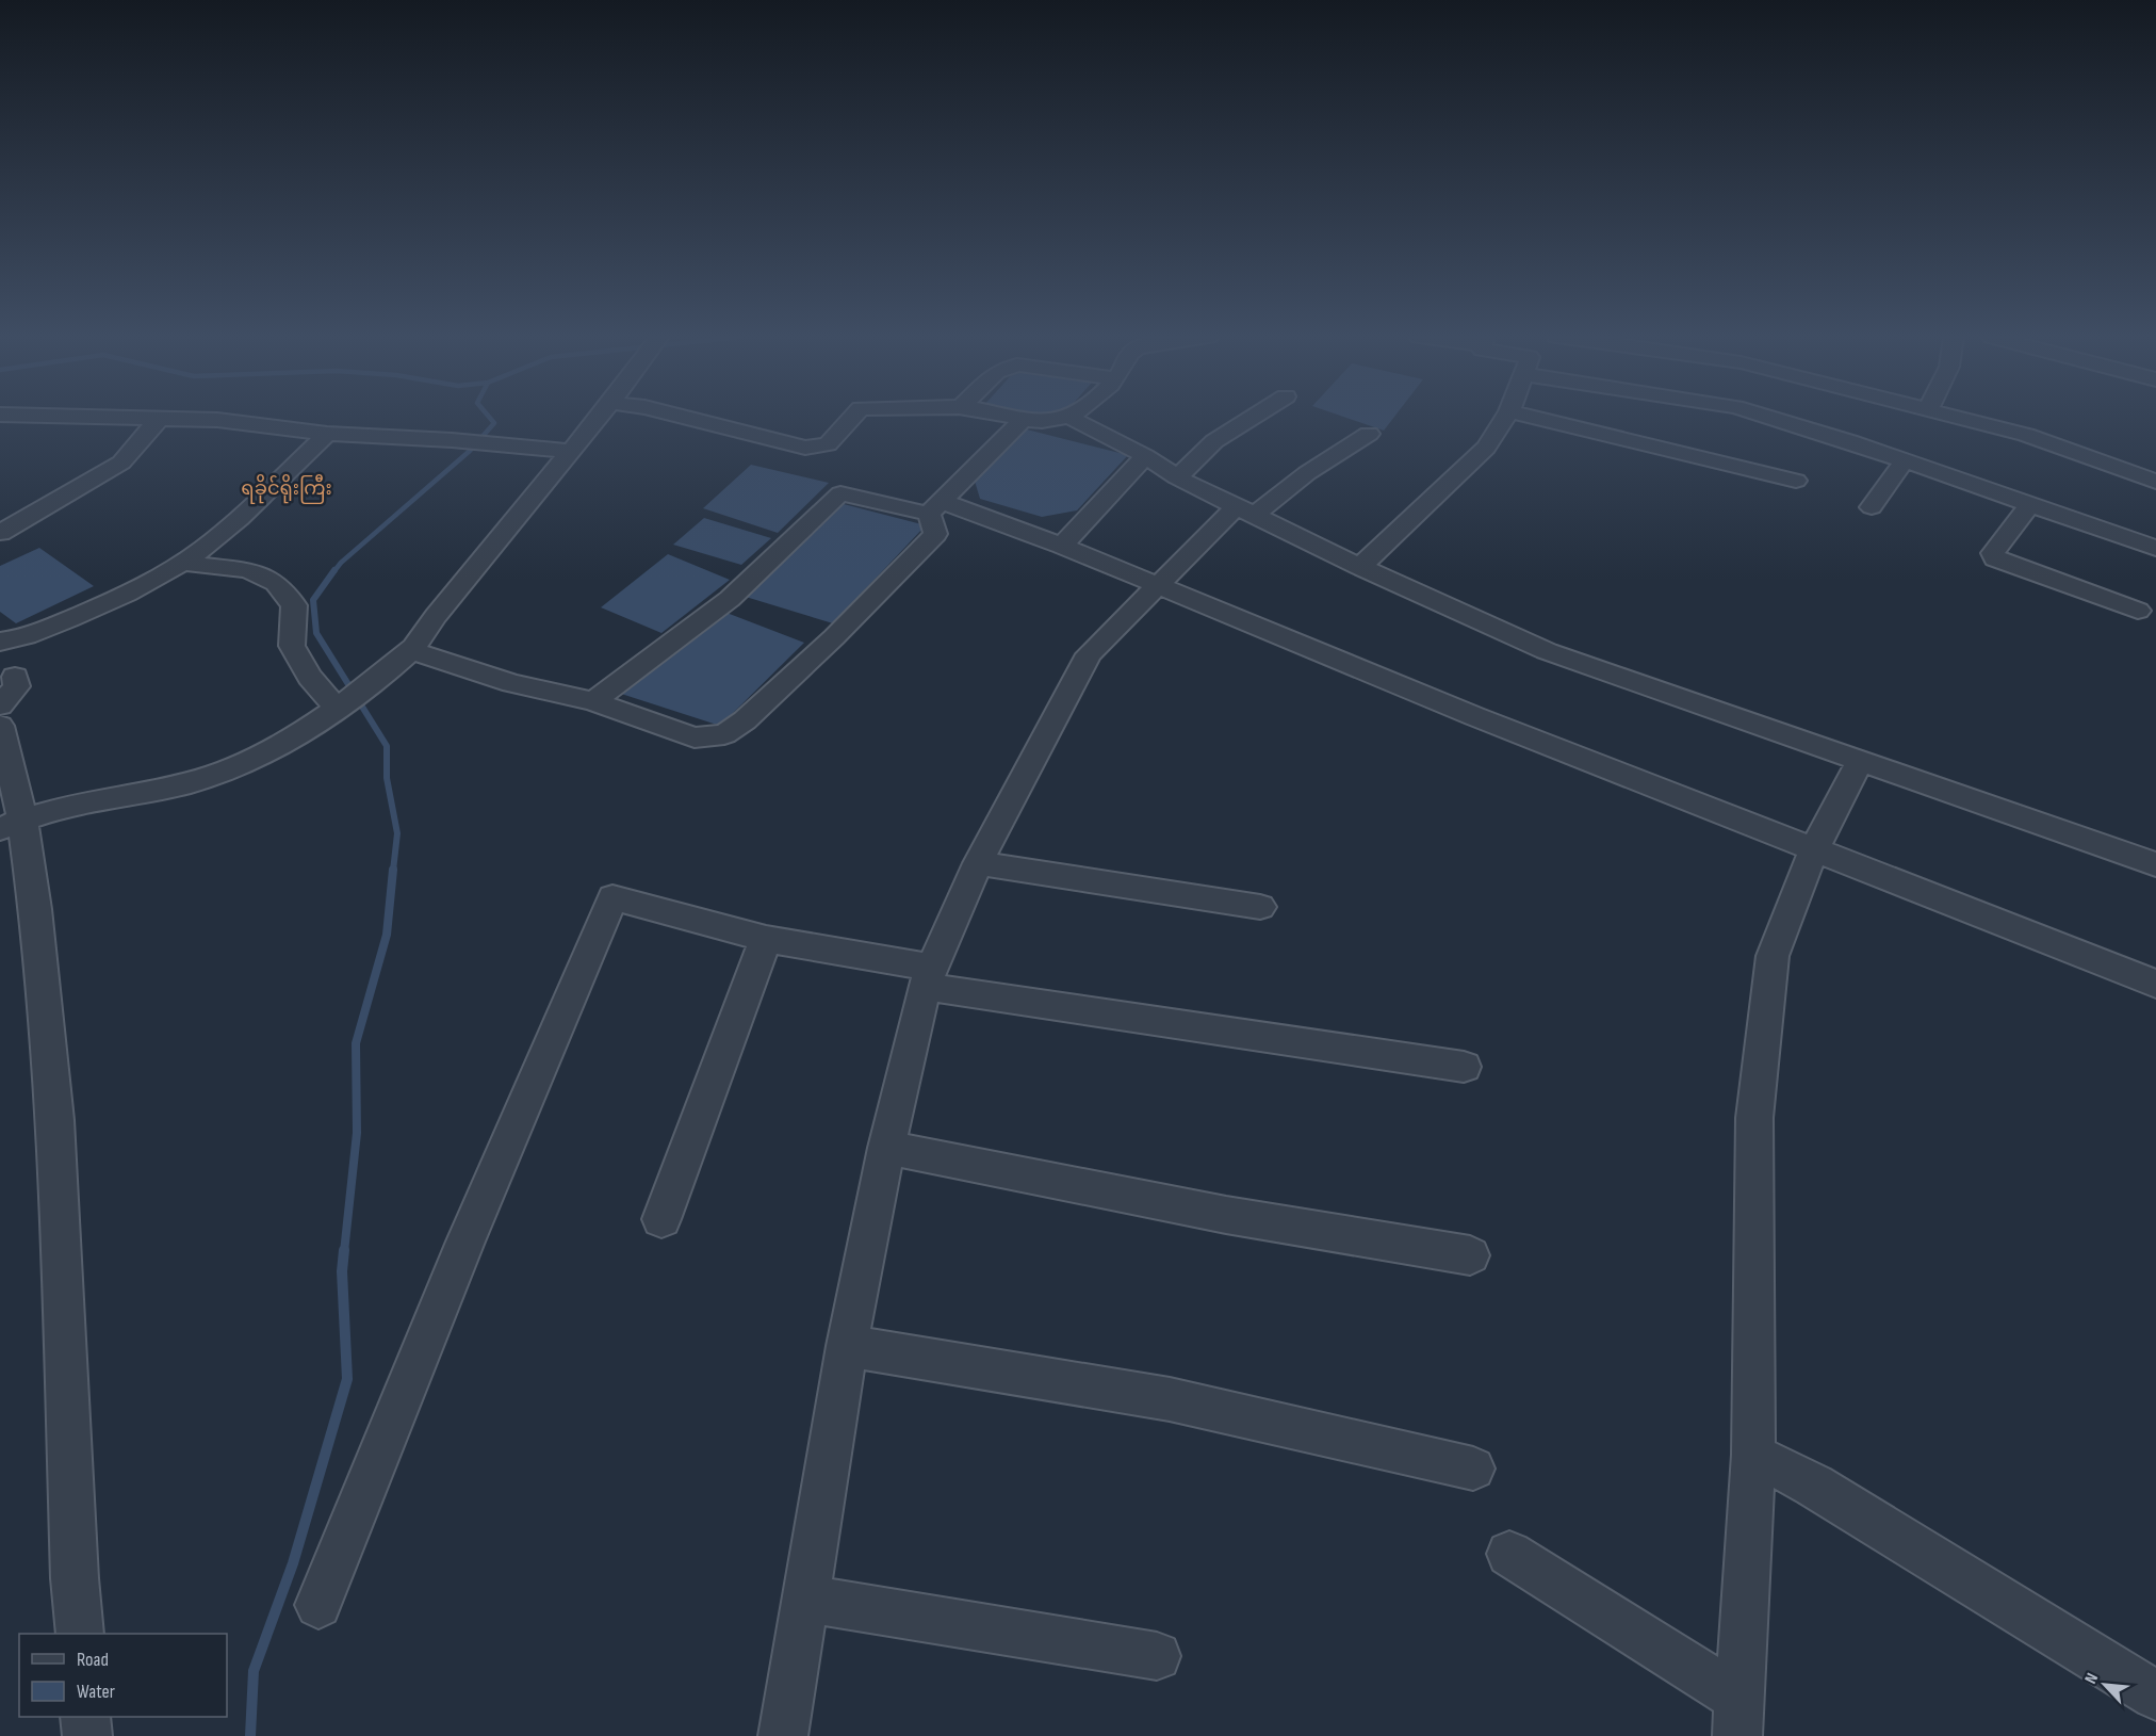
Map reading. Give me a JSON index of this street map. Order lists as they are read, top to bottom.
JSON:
{
  "districts": ["ရခိုင်ရိုးကြီး"],
  "legend": ["Road", "Water"],
  "north": "top left"
}
